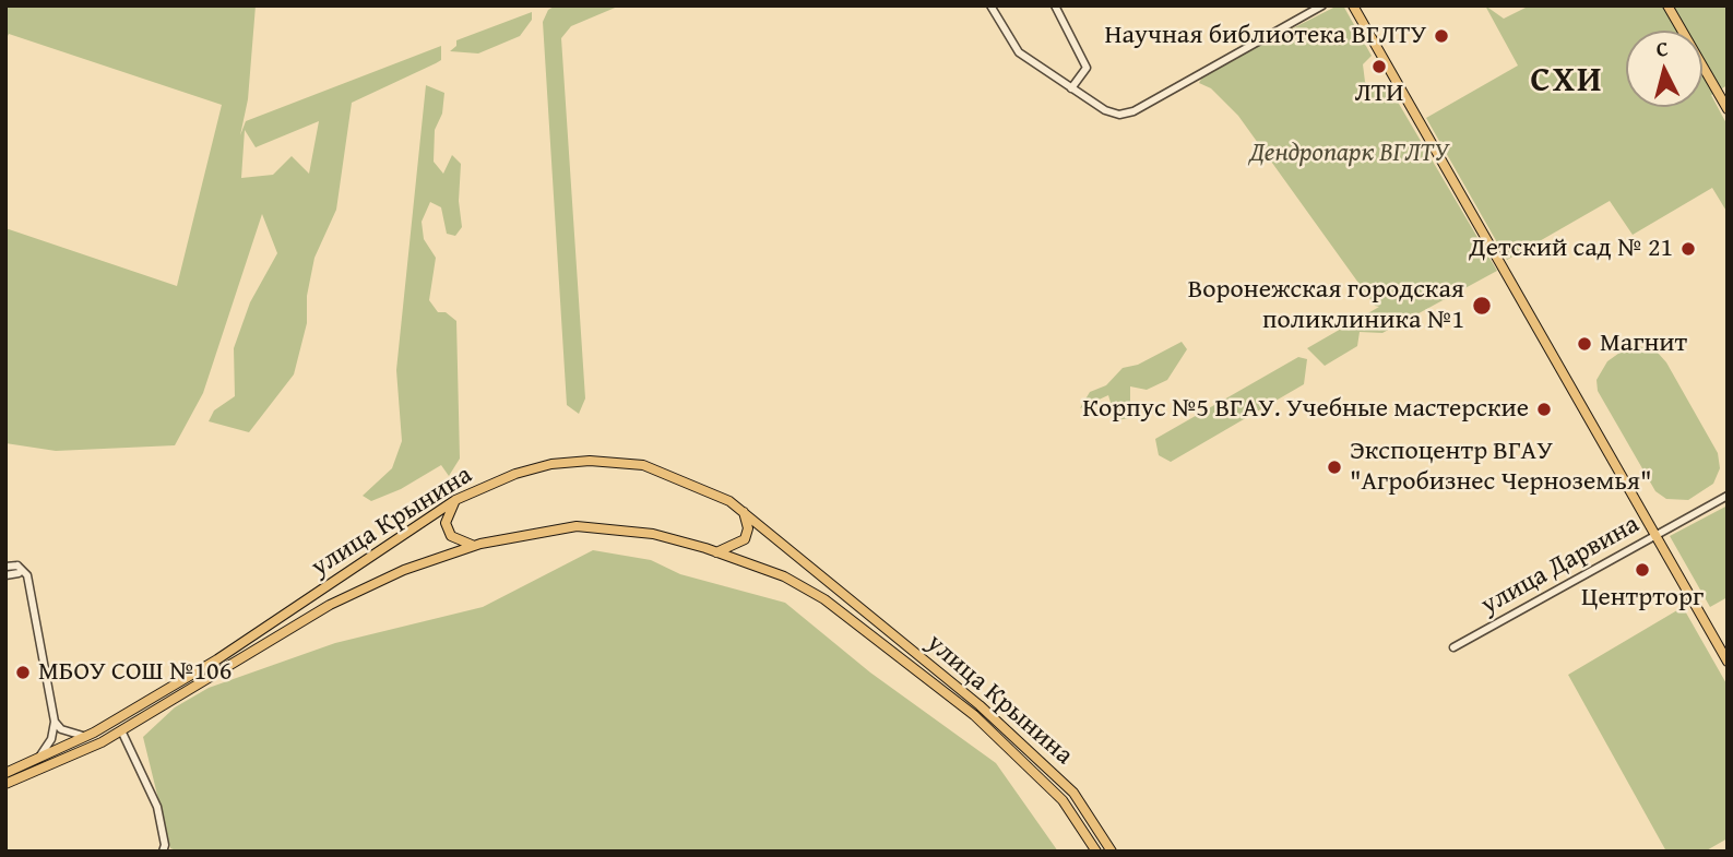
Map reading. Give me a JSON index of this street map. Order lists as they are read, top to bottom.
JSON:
{
  "streets": {
    "main road": ["улица Крынина"],
    "street": ["улица Дарвина"]
  },
  "districts": ["СХИ"],
  "parks": ["Дендропарк ВГЛТУ"],
  "places": [
    "Научная библиотека ВГЛТУ",
    "ЛТИ",
    "Детский сад № 21",
    "Воронежская городская поликлиника №1",
    "Магнит",
    "Корпус №5 ВГАУ. Учебные мастерские",
    "Экспоцентр ВГАУ \"Агробизнес Черноземья\"",
    "Центрторг",
    "МБОУ СОШ №106"
  ],
  "north": "top"
}
